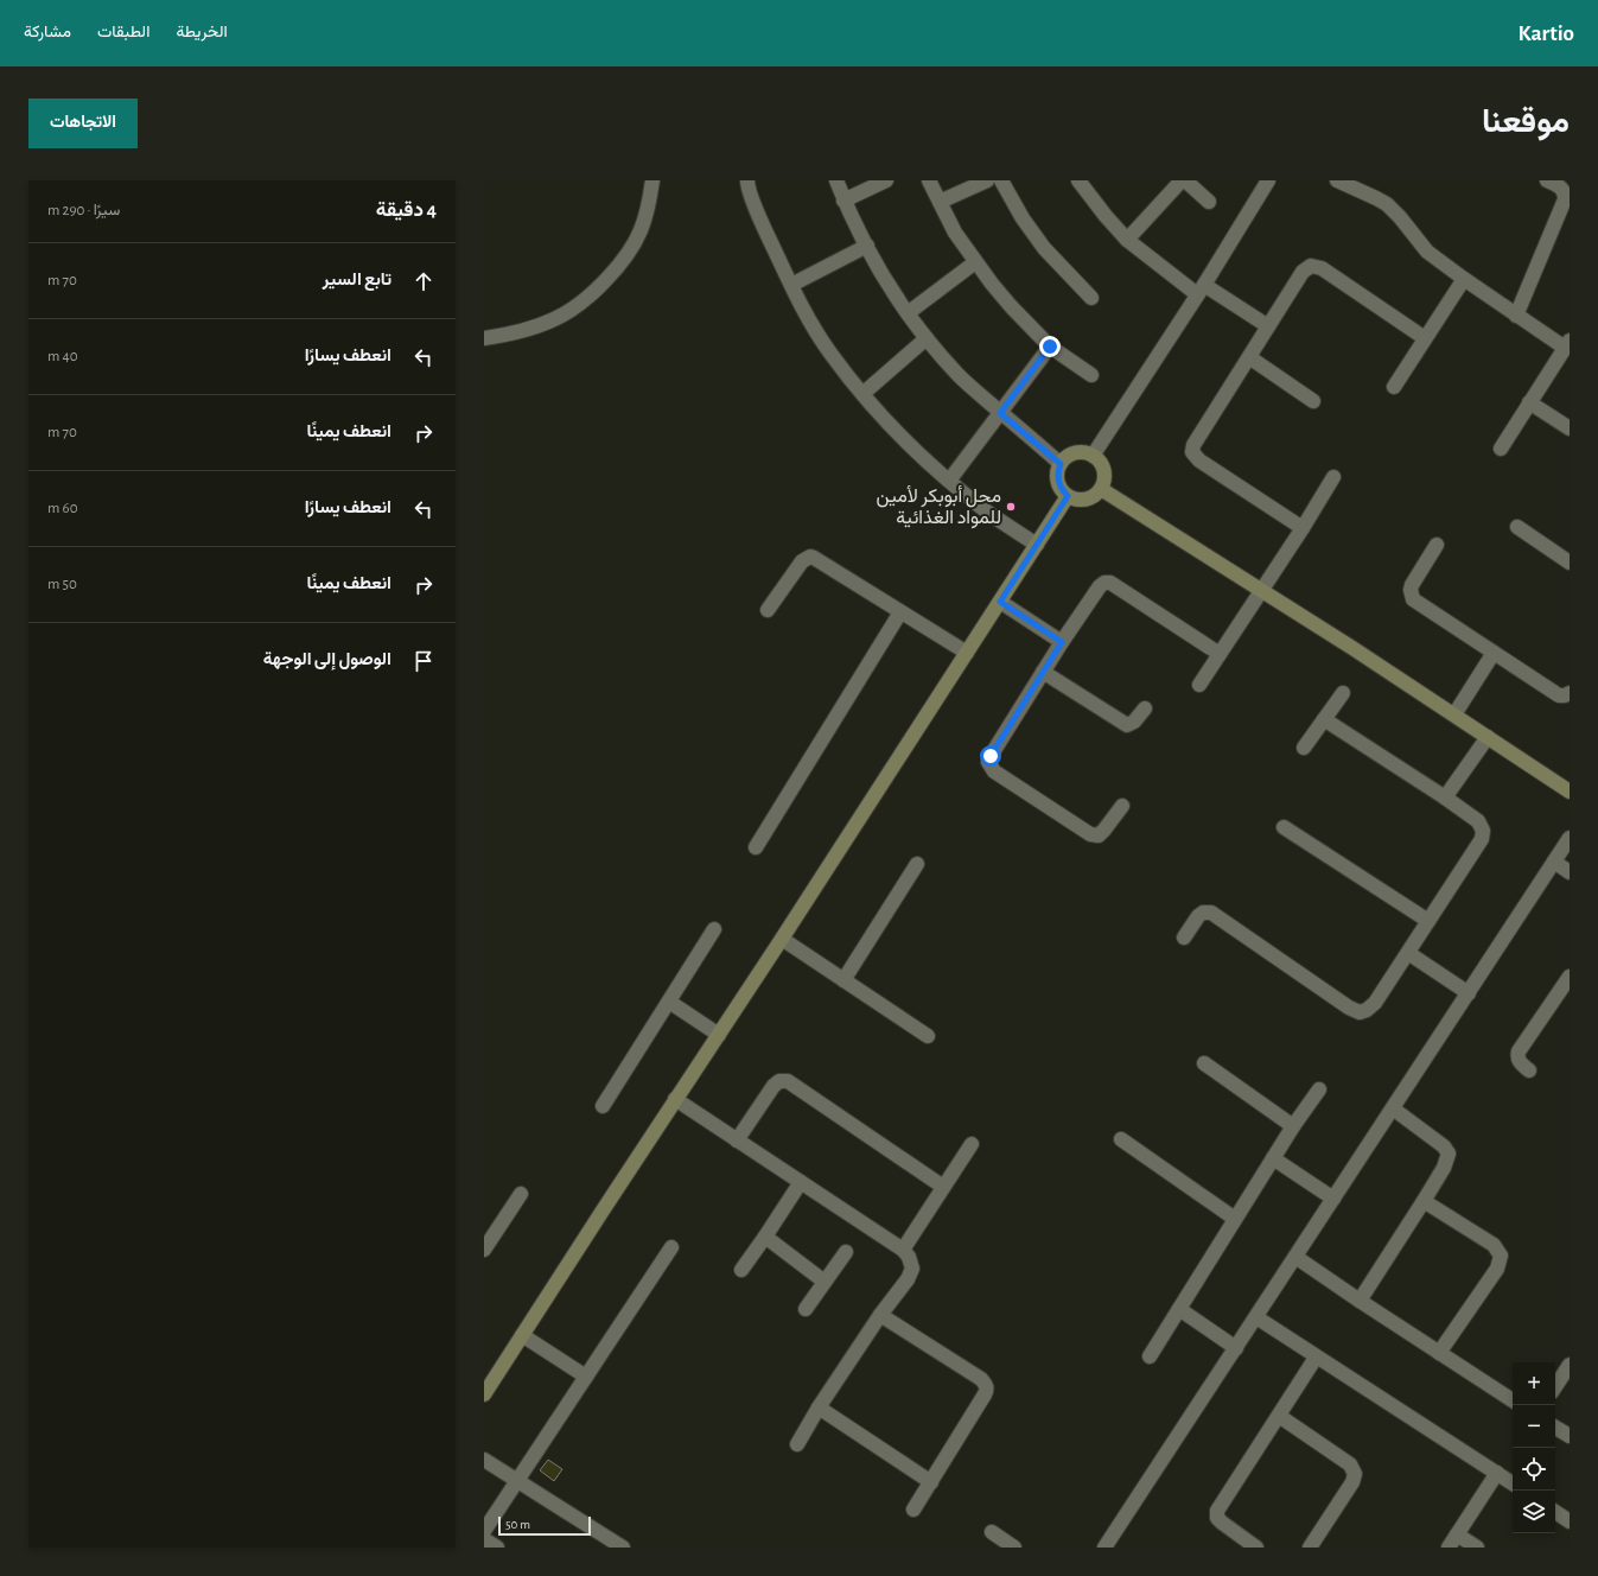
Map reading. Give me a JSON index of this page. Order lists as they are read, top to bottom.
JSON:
{
  "places": ["محل أبوبكر لأمين للمواد الغذائية"],
  "scale_bar": "50 m",
  "page": {
    "header": "Kartio",
    "nav": ["الخريطة", "الطبقات", "مشاركة"],
    "title": "موقعنا",
    "buttons": "الاتجاهات",
    "heading": ["4 دقيقة", "سيرًا · 290 m"],
    "list": [
      ["تابع السير", "70 m"],
      ["انعطف يسارًا", "40 m"],
      ["انعطف يمينًا", "70 m"],
      ["انعطف يسارًا", "60 m"],
      ["انعطف يمينًا", "50 m"],
      "الوصول إلى الوجهة"
    ],
    "map_buttons": ["+", "−"],
    "scale": "50 m"
  }
}
